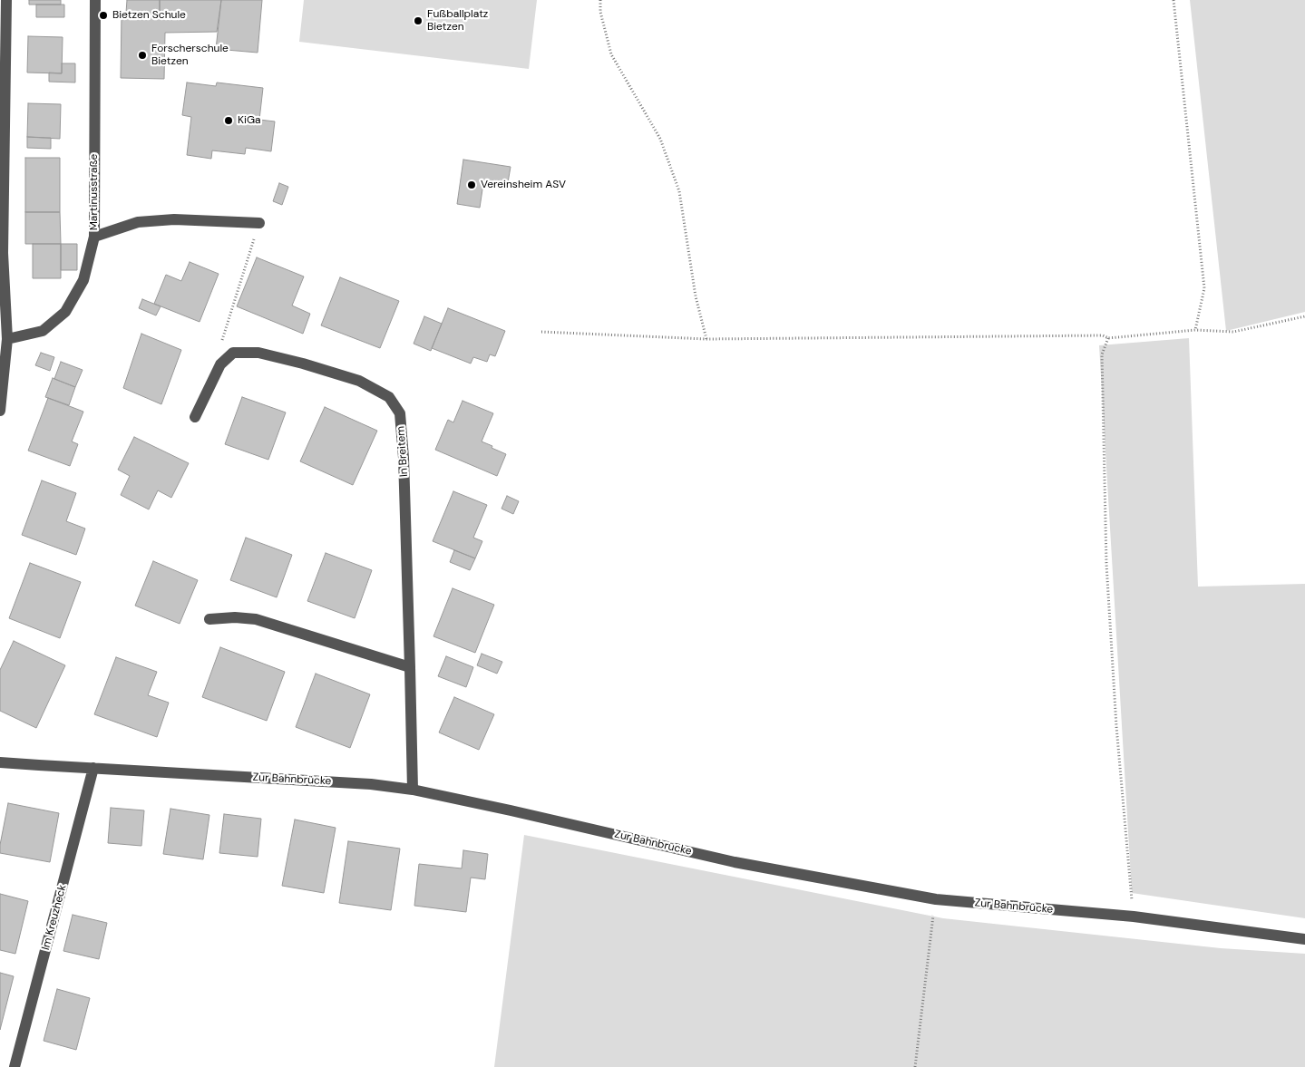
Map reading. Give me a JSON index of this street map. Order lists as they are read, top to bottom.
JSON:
{
  "streets": {
    "street": [
      "Martinusstraße",
      "In Breitem",
      "Zur Bahnbrücke",
      "Im Kreuzheck"
    ]
  },
  "crossings": [
    ["In Breitem", "Zur Bahnbrücke"],
    ["Zur Bahnbrücke", "Im Kreuzheck"]
  ],
  "places": [
    "Bietzen Schule",
    "Fußballplatz Bietzen",
    "Forscherschule Bietzen",
    "KiGa",
    "Vereinsheim ASV"
  ]
}
